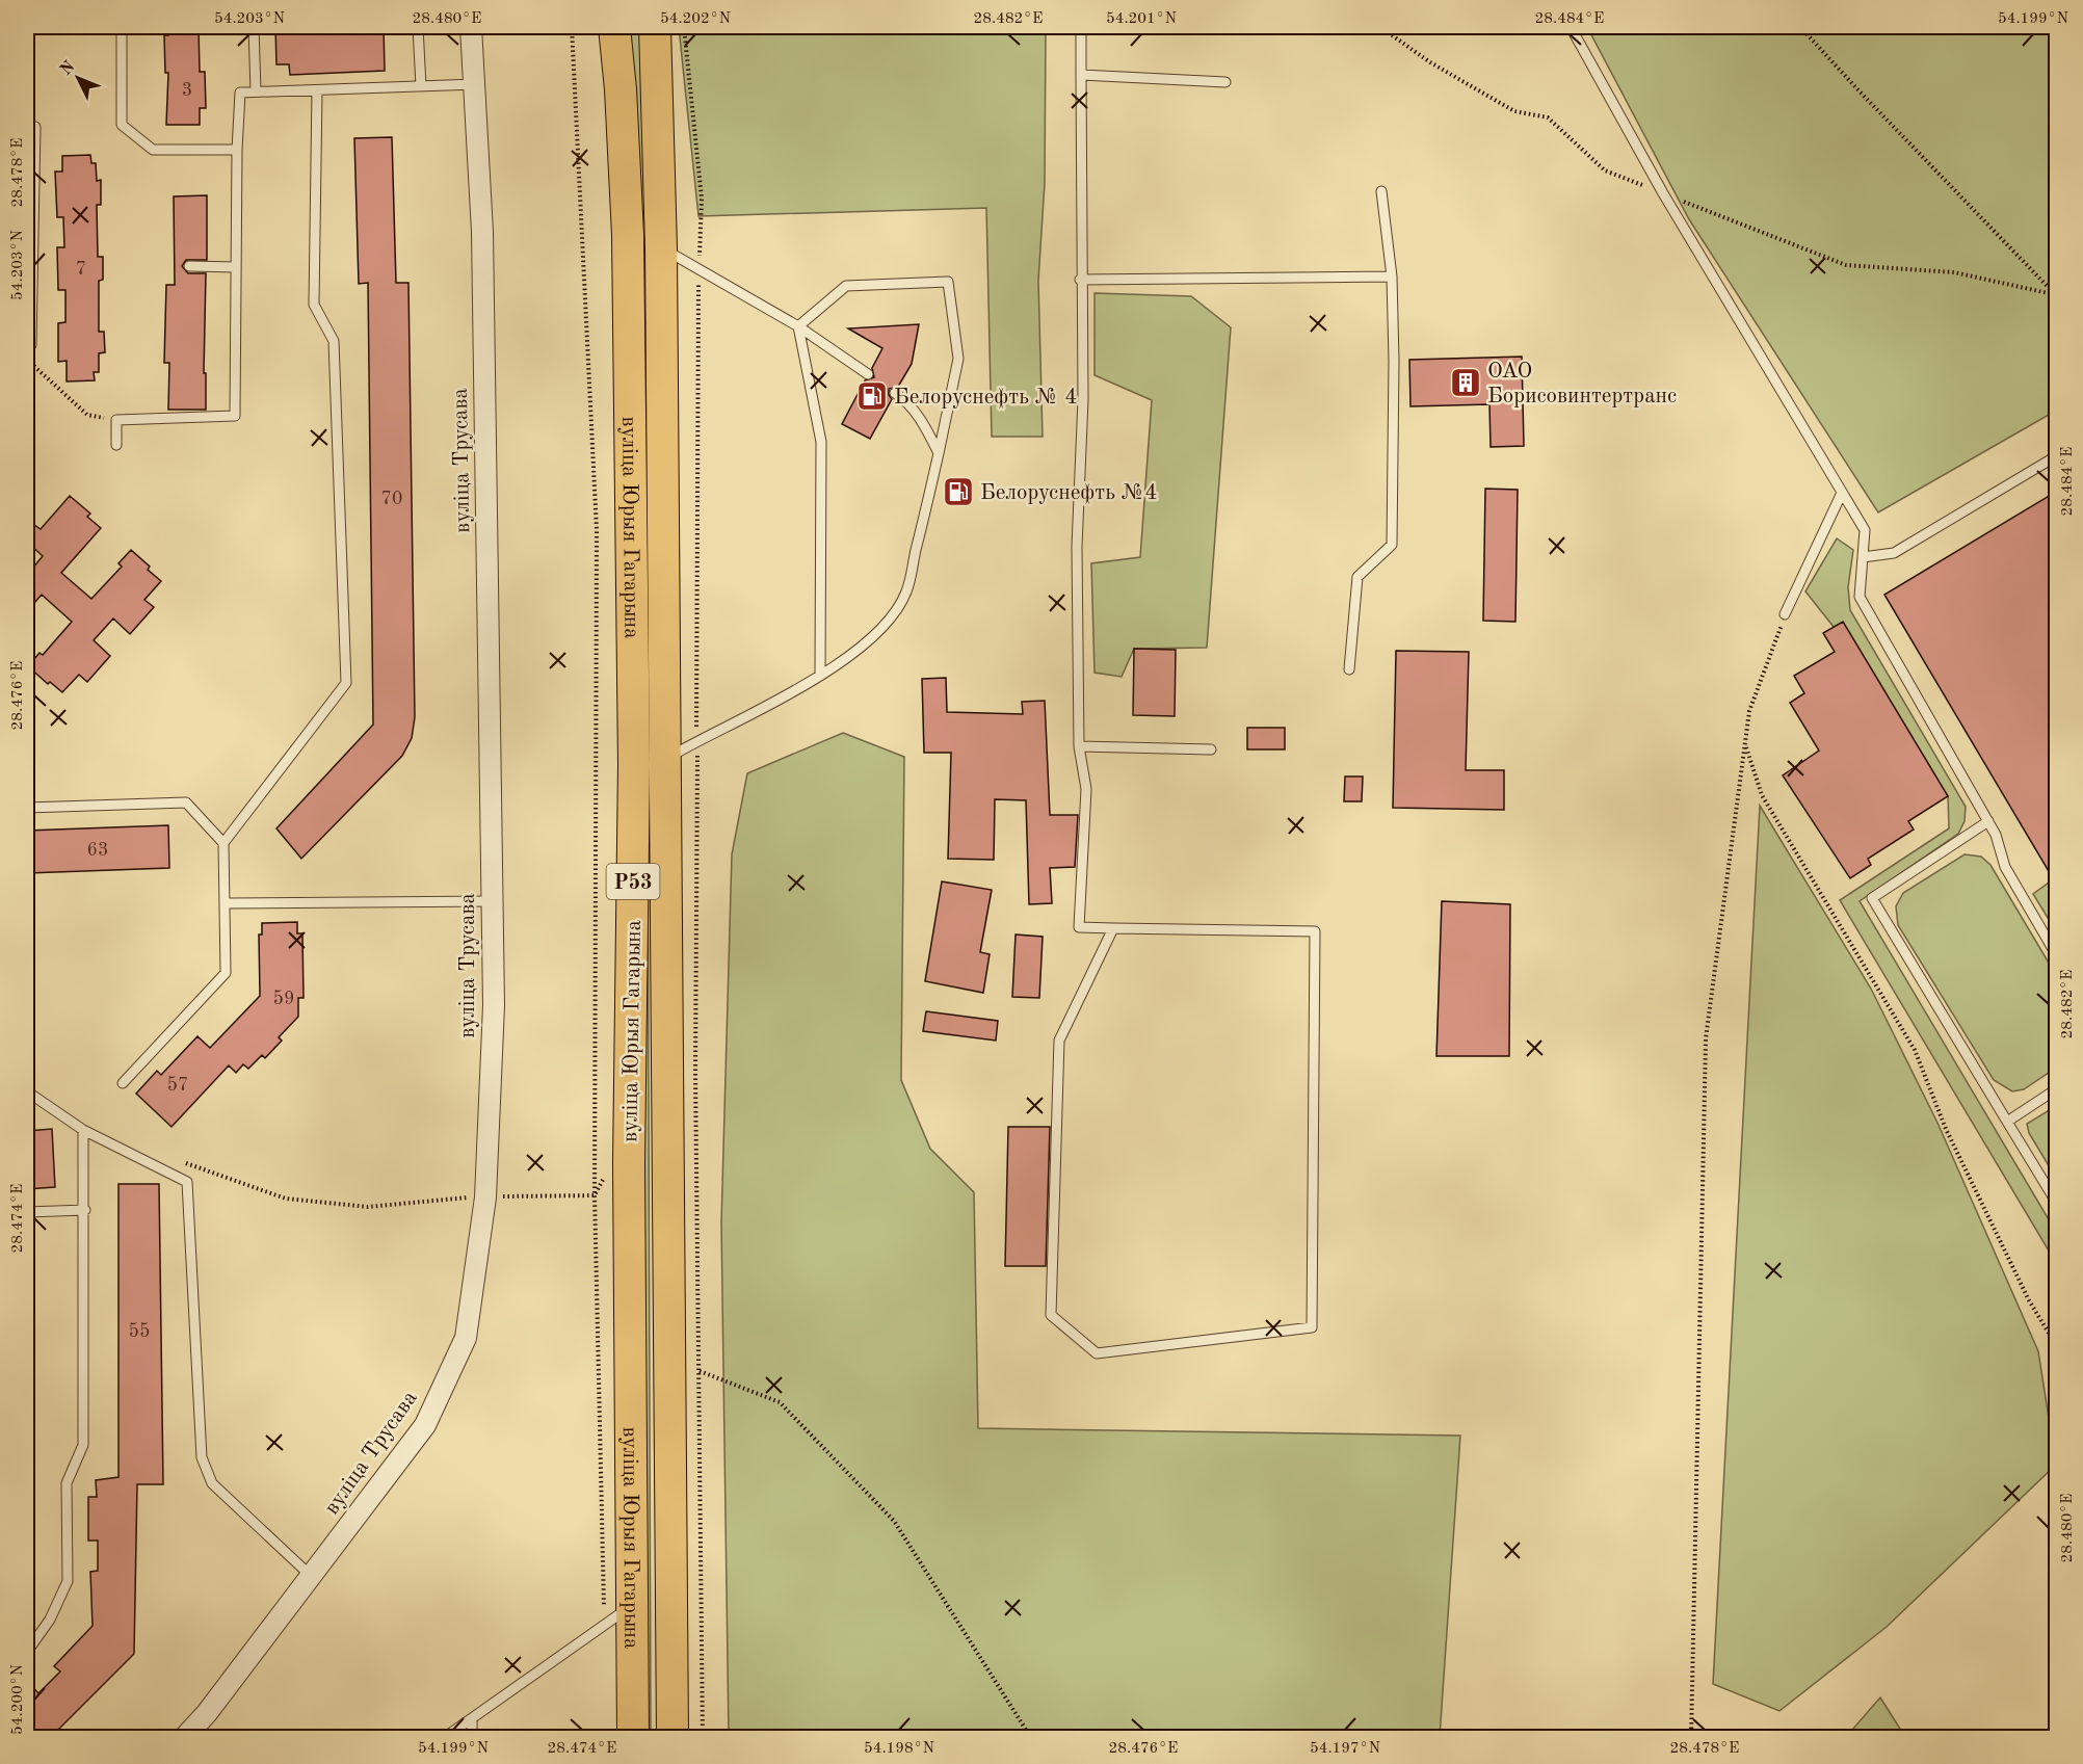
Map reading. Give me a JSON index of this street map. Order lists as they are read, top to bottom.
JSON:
{
  "streets": {
    "main road": ["вуліца Юрыя Гагарына", "Р53"],
    "street": ["вуліца Трусава"]
  },
  "places": {
    "building": ["ОАО Борисовинтертранс"],
    "fuel station": ["Белоруснефть № 4", "Белоруснефть №4"]
  },
  "house_numbers": [
    "3",
    "7",
    "70",
    "63",
    "59",
    "57",
    "55"
  ],
  "north": "top left",
  "coordinates": [
    "54.203°N",
    "28.480°E",
    "54.202°N",
    "28.482°E",
    "54.201°N",
    "28.484°E",
    "54.199°N",
    "28.478°E",
    "28.476°E",
    "28.474°E",
    "54.200°N",
    "54.198°N",
    "54.197°N"
  ]
}
